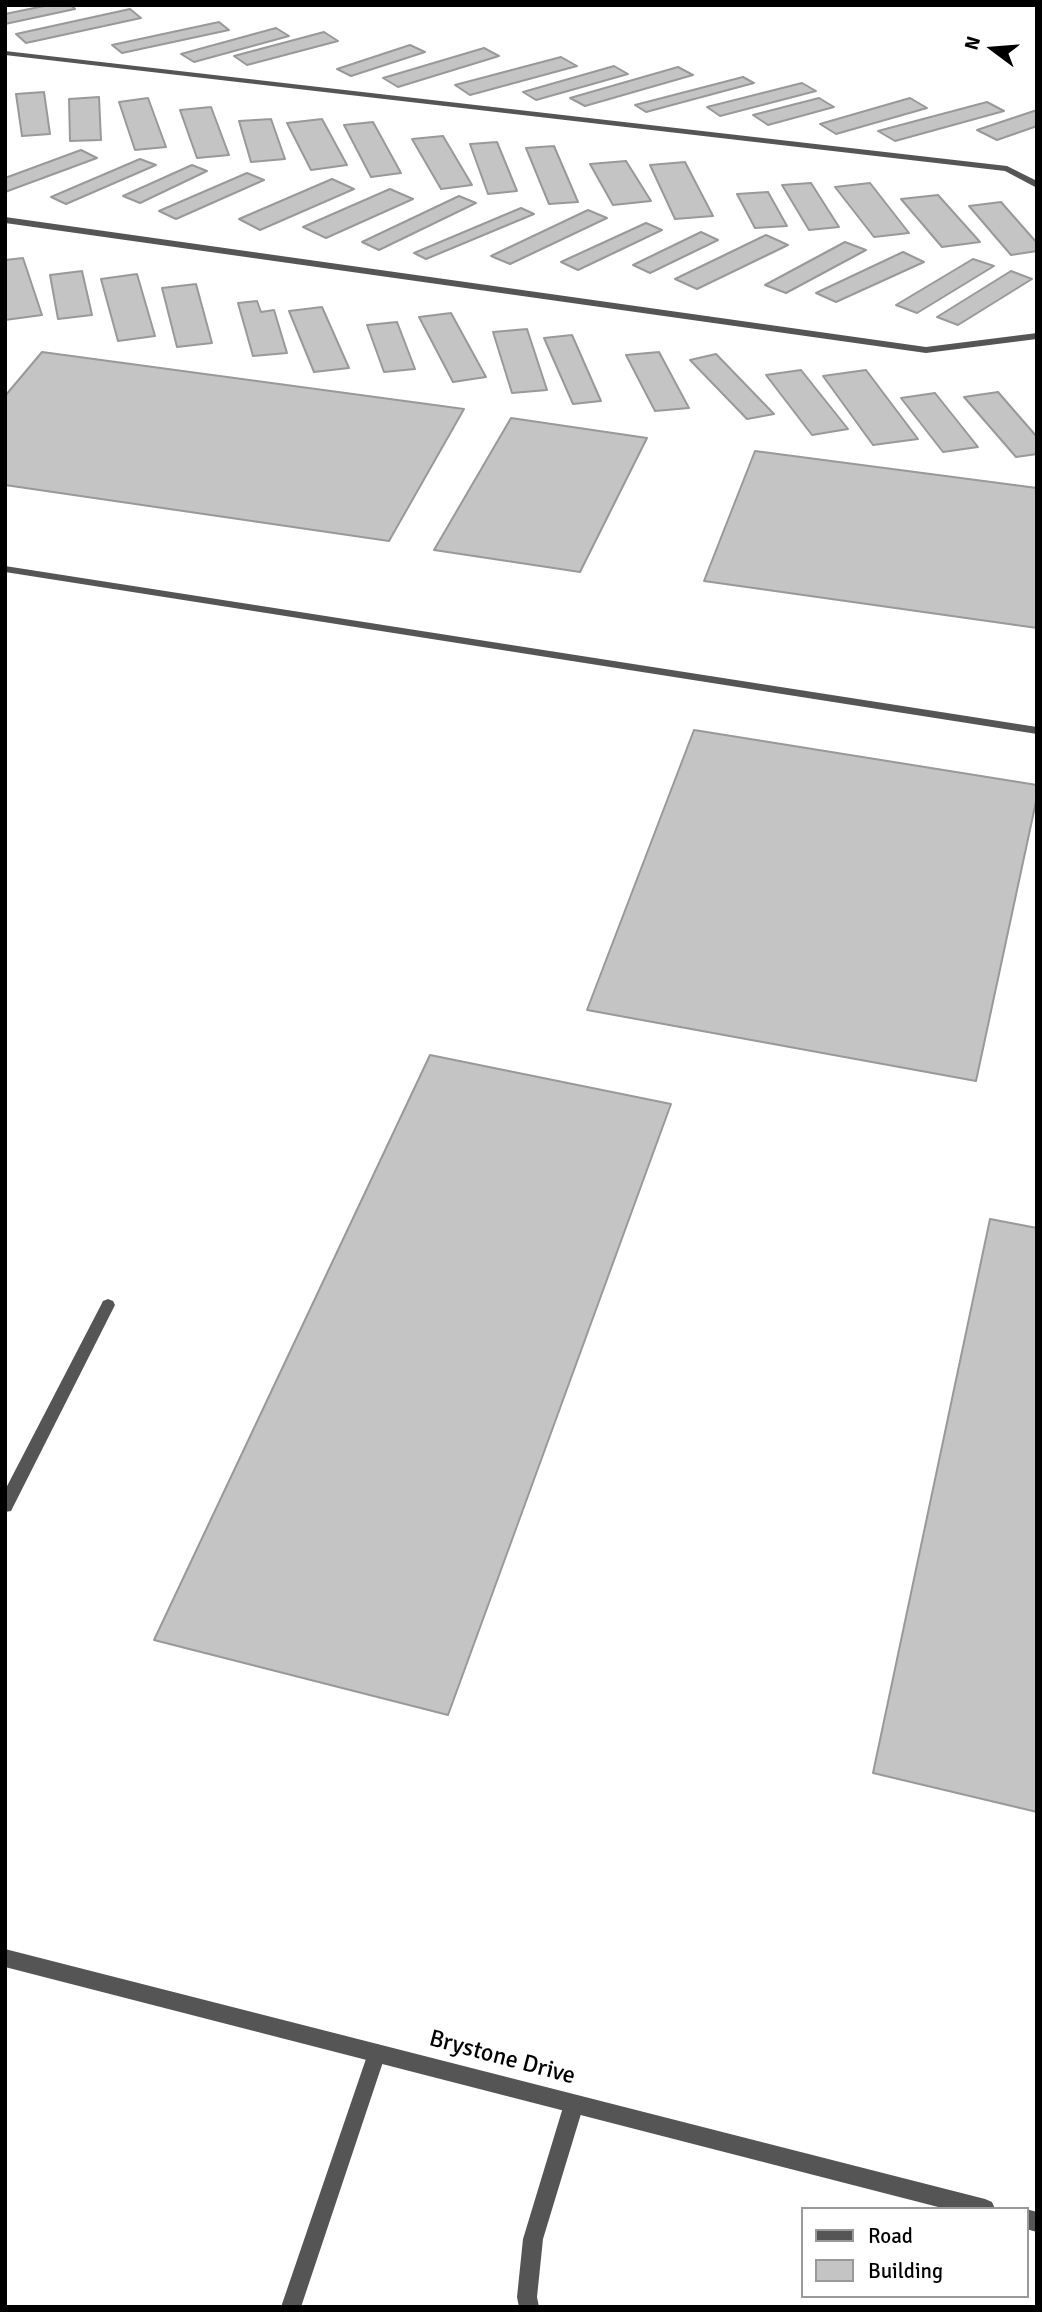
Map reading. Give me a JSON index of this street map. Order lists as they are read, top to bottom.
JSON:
{
  "streets": {
    "street": ["Brystone Drive"]
  },
  "legend": ["Road", "Building"],
  "north": "left"
}
